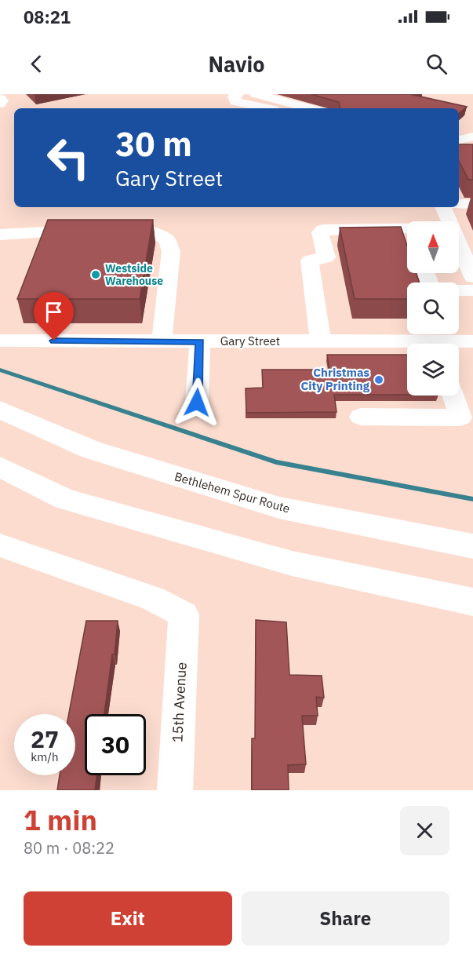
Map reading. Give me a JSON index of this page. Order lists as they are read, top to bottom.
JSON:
{
  "streets": {
    "highway": ["Bethlehem Spur Route"],
    "street": ["Gary Street", "15th Avenue"]
  },
  "places": ["Westside Warehouse", "Christmas City Printing"],
  "north": "top",
  "page": {
    "status": "08:21",
    "header": "Navio",
    "turn": ["30 m", "Gary Street"],
    "speed": "27 km/h",
    "limit": "30",
    "heading": ["1 min", "80 m · 08:22"],
    "buttons": ["Exit", "Share"]
  }
}
